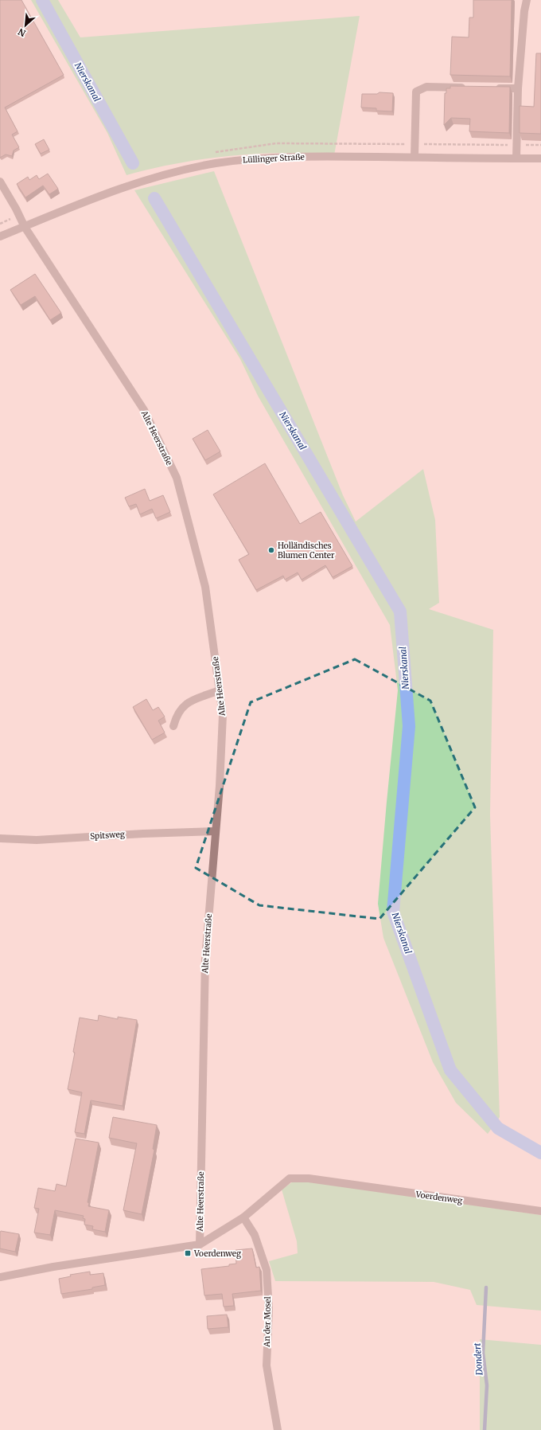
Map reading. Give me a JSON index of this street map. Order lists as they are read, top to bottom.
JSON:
{
  "streets": {
    "street": [
      "Lüllinger Straße",
      "Alte Heerstraße",
      "Spitsweg",
      "Voerdenweg",
      "An der Mosel"
    ]
  },
  "crossings": [
    ["Lüllinger Straße", "Alte Heerstraße"],
    ["Alte Heerstraße", "Spitsweg"],
    ["Alte Heerstraße", "Voerdenweg"],
    ["Voerdenweg", "An der Mosel"]
  ],
  "water": ["Nierskanal", "Dondert"],
  "places": {
    "other": ["Holländisches Blumen Center"],
    "transit": ["Voerdenweg"]
  },
  "north": "bottom left"
}
